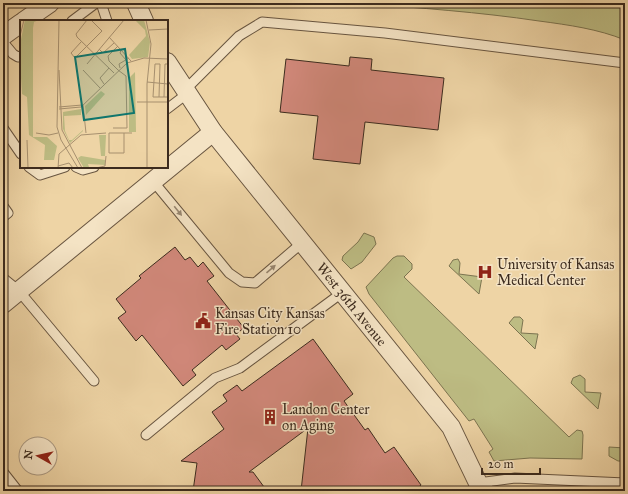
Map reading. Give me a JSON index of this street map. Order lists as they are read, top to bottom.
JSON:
{
  "streets": {
    "street": ["West 36th Avenue"]
  },
  "places": {
    "hospital": ["University of Kansas Medical Center"],
    "public building": ["Kansas City Kansas Fire Station 10"],
    "building": ["Landon Center on Aging"]
  },
  "scale_bar": "20 m",
  "north": "left"
}
